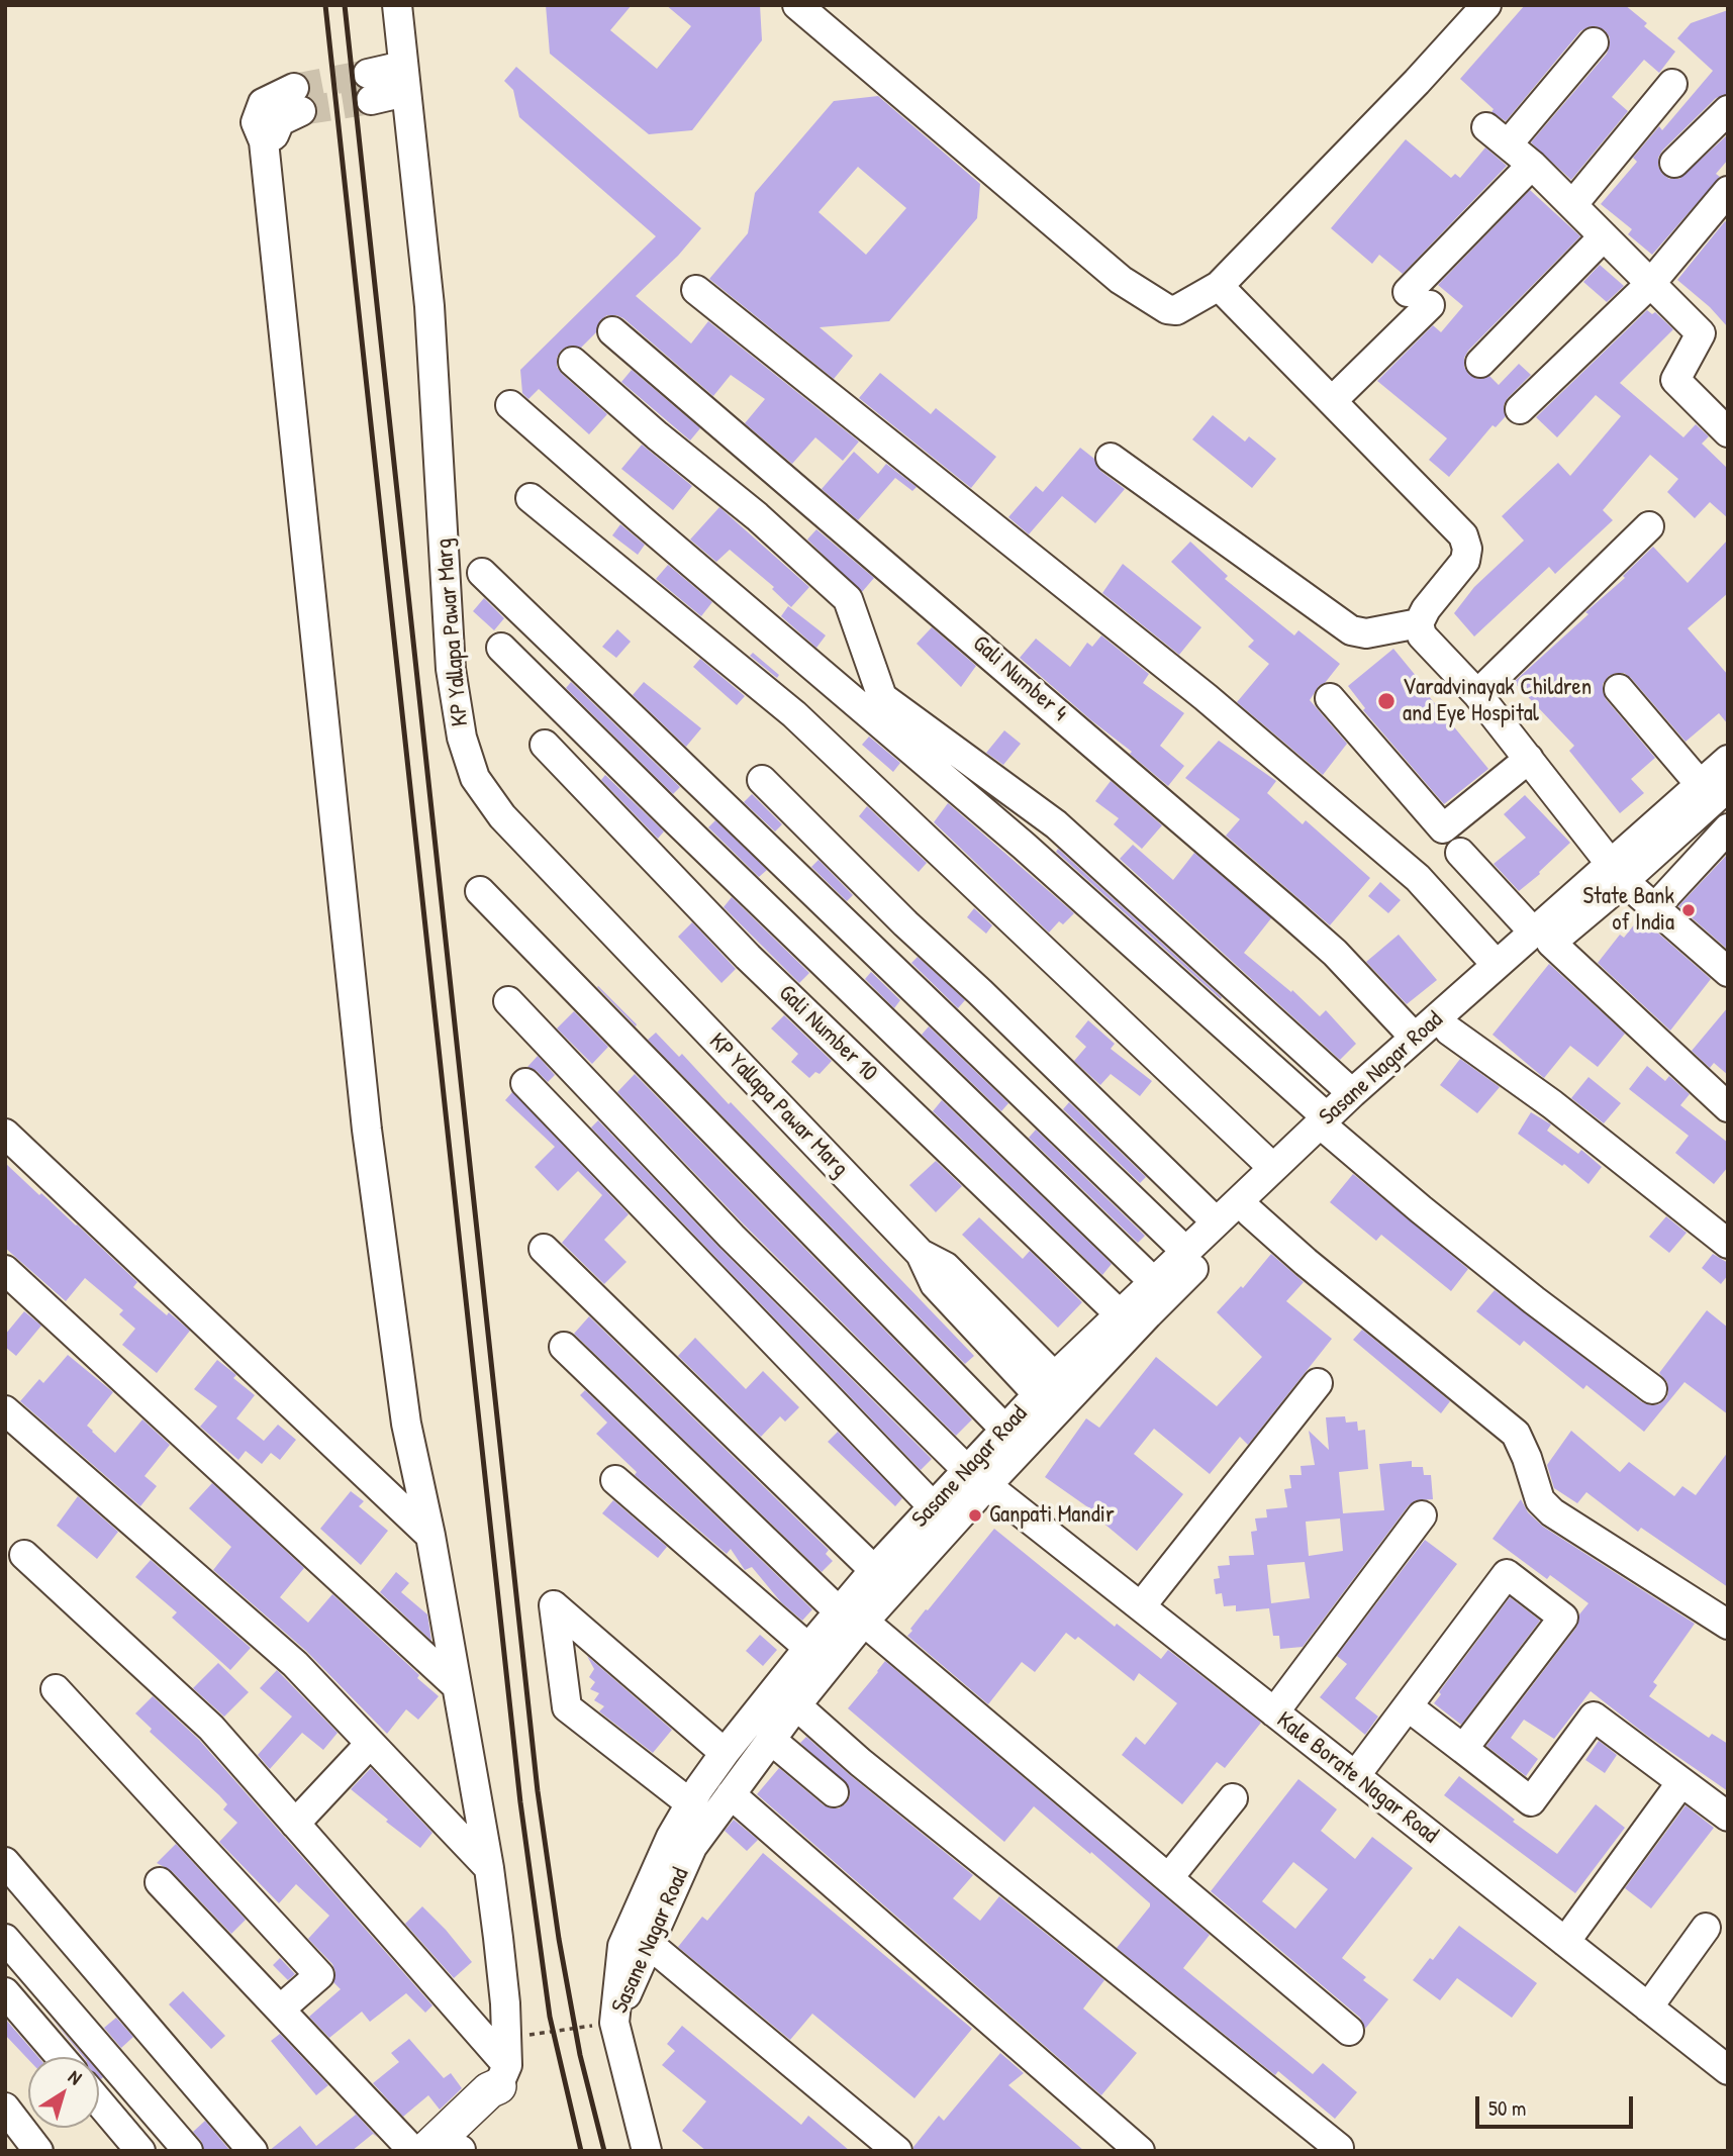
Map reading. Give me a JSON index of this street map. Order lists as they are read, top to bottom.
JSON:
{
  "streets": {
    "street": [
      "KP Yallapa Pawar Marg",
      "Gali Number 4",
      "Gali Number 10",
      "Sasane Nagar Road",
      "Kale Borate Nagar Road"
    ]
  },
  "crossings": [
    ["KP Yallapa Pawar Marg", "Sasane Nagar Road"],
    ["Gali Number 4", "Sasane Nagar Road"],
    ["Gali Number 10", "Sasane Nagar Road"],
    ["Sasane Nagar Road", "Kale Borate Nagar Road"]
  ],
  "places": ["Varadvinayak Children and Eye Hospital", "State Bank of India", "Ganpati Mandir"],
  "scale_bar": "50 m",
  "north": "top right"
}
